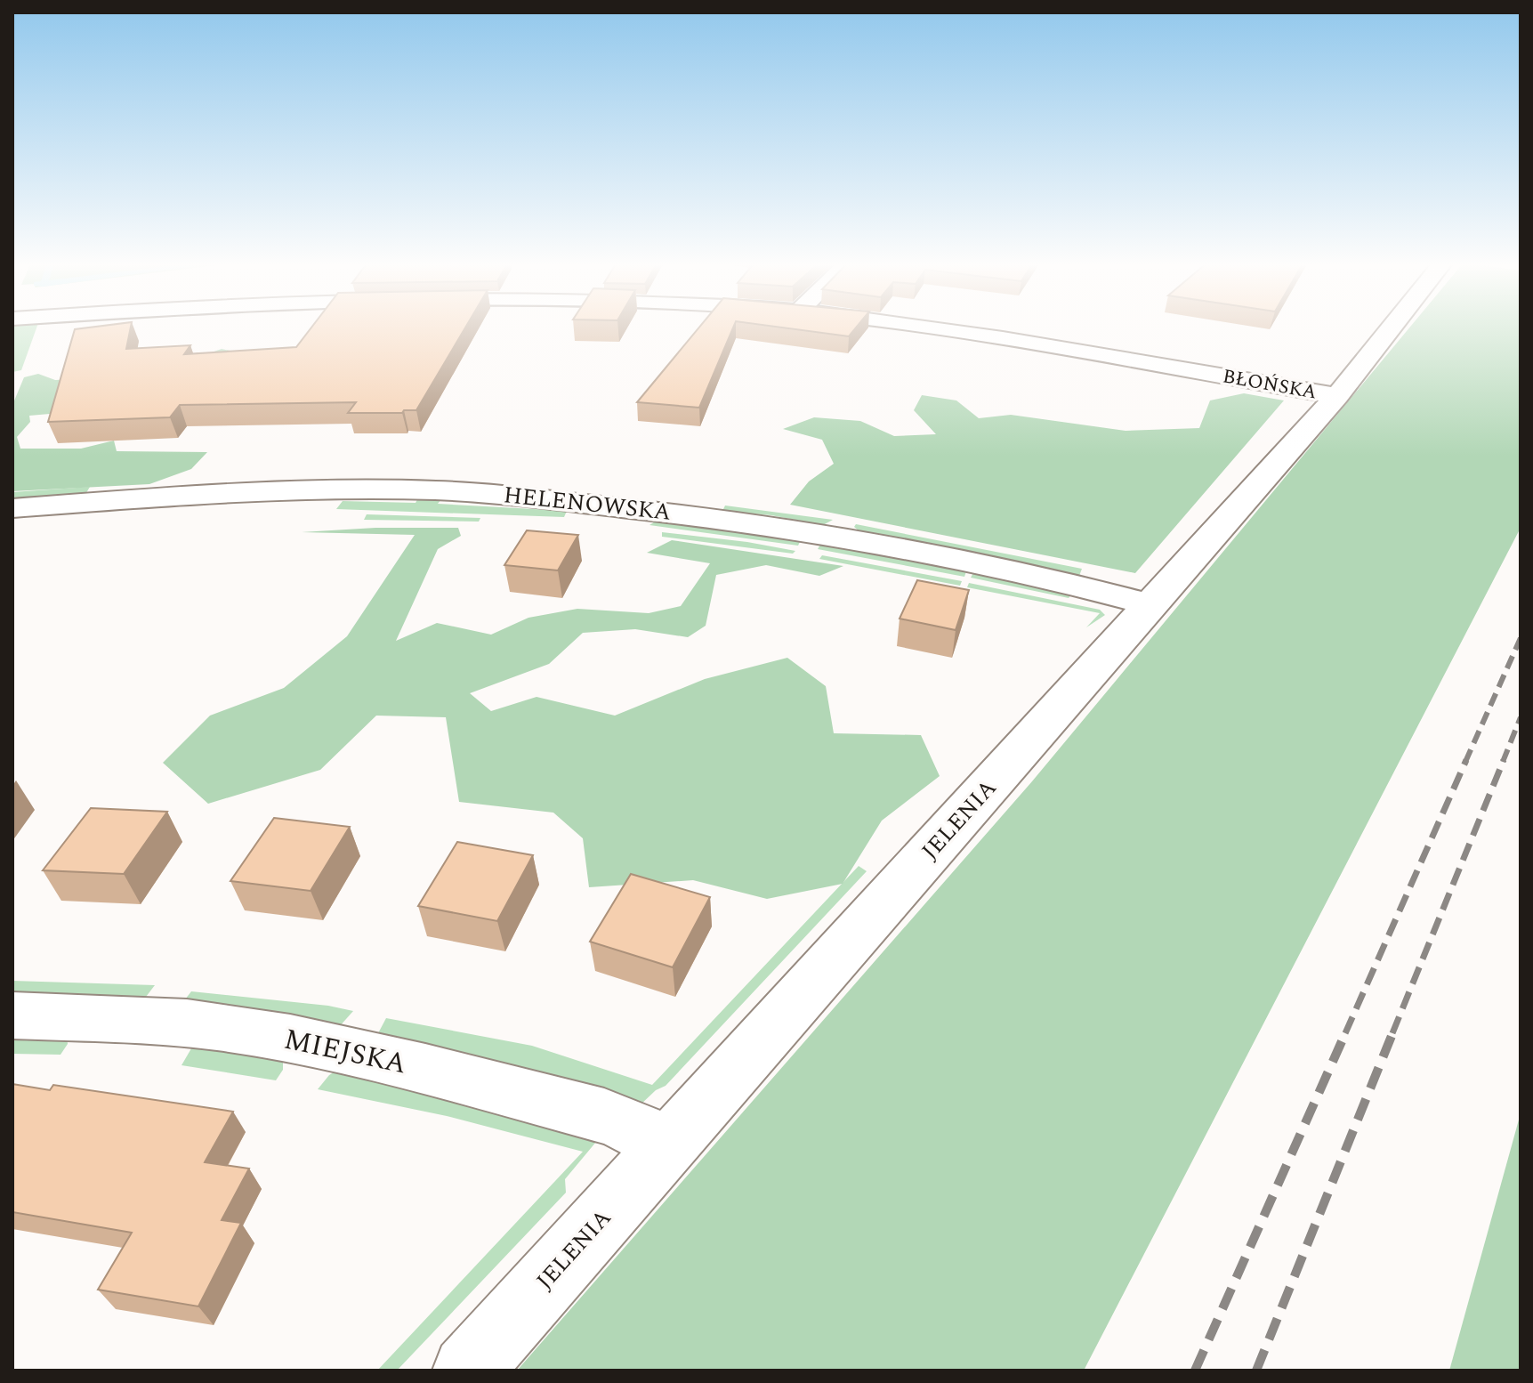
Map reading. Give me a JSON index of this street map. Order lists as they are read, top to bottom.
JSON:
{
  "streets": {
    "street": [
      "BŁOŃSKA",
      "HELENOWSKA",
      "JELENIA",
      "MIEJSKA"
    ]
  },
  "crossings": [
    ["BŁOŃSKA", "JELENIA"],
    ["HELENOWSKA", "JELENIA"],
    ["JELENIA", "MIEJSKA"]
  ]
}
